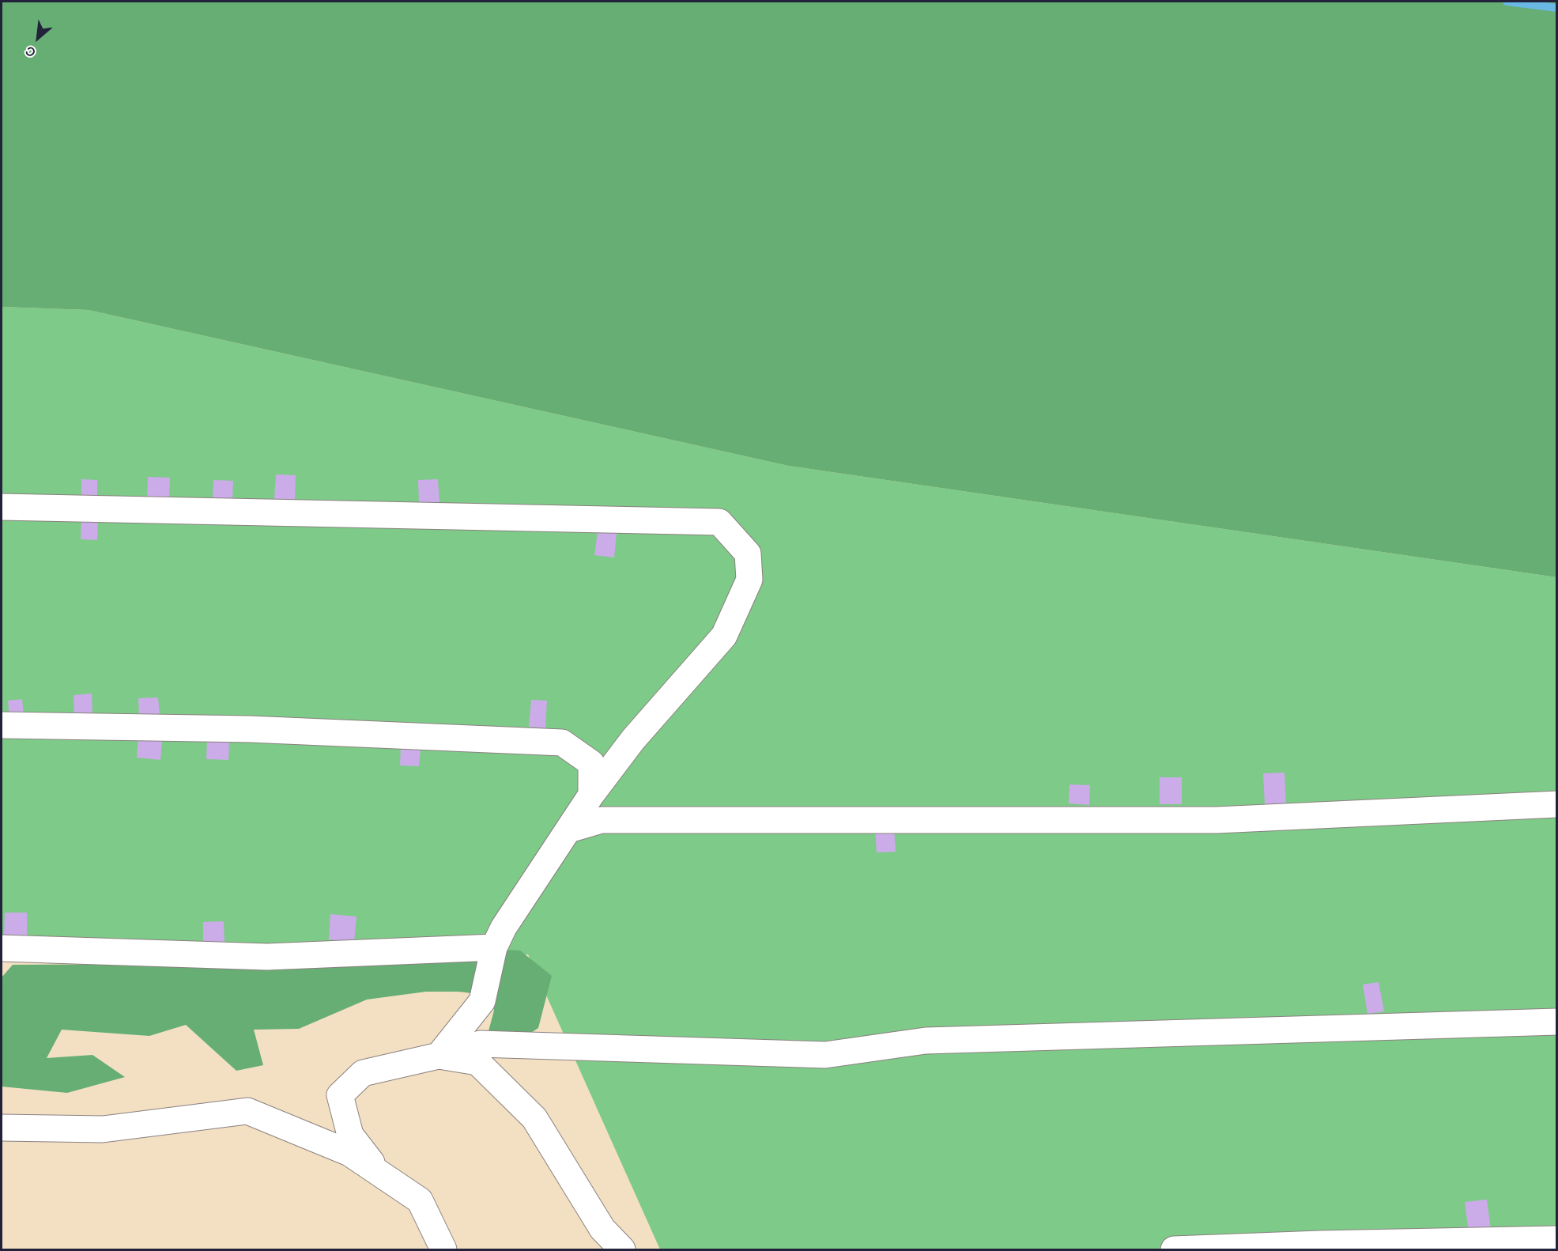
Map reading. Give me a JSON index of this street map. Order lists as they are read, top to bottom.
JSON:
{
  "north": "bottom left"
}
